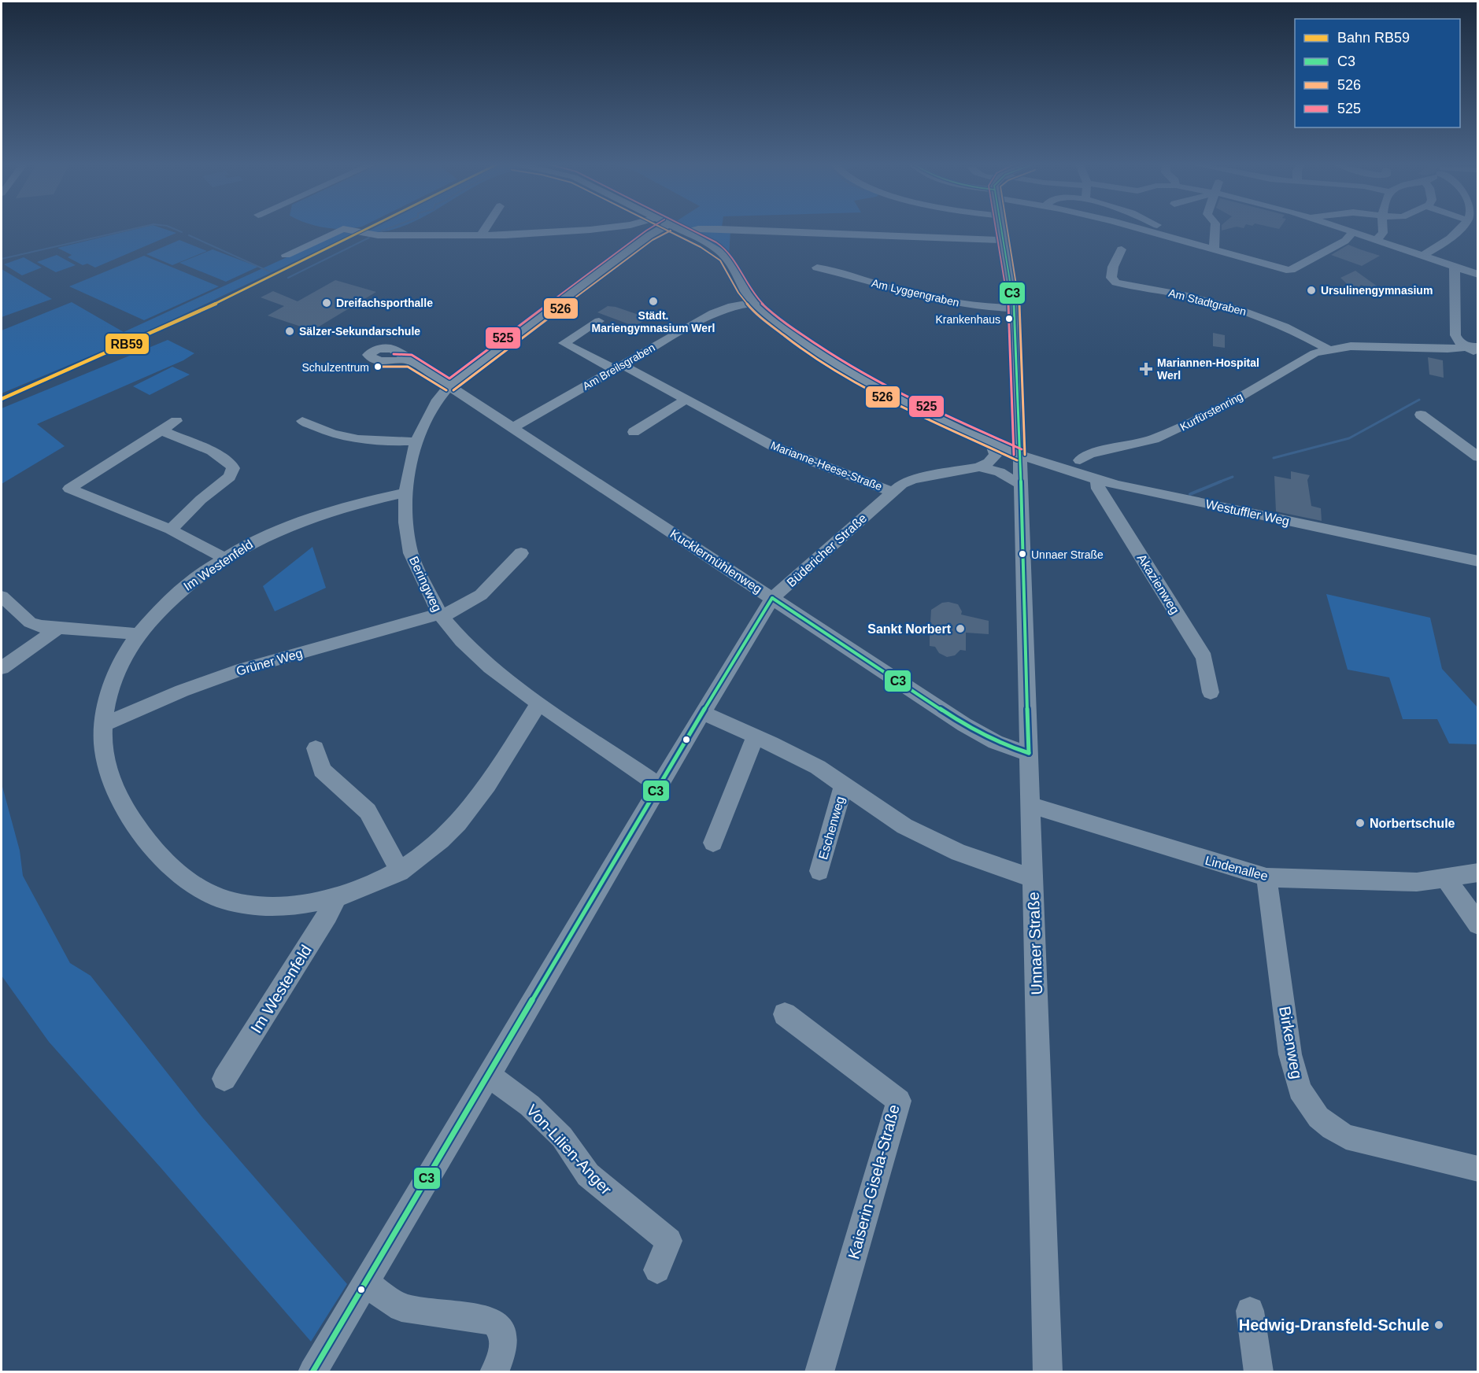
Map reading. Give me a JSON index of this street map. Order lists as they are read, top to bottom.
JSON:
{
  "streets": {
    "street": [
      "Am Lyggengraben",
      "Am Stadtgraben",
      "Am Breilsgraben",
      "Kurfürstenring",
      "Marianne-Heese-Straße",
      "Westuffler Weg",
      "Büdericher Straße",
      "Kucklermühlenweg",
      "Im Westenfeld",
      "Beringweg",
      "Akazienweg",
      "Grüner Weg",
      "Eschenweg",
      "Lindenallee",
      "Unnaer Straße",
      "Birkenweg",
      "Von-Lilien-Anger",
      "Kaiserin-Gisela-Straße"
    ]
  },
  "crossings": [
    ["Am Lyggengraben", "Unnaer Straße"],
    ["Am Stadtgraben", "Kurfürstenring"],
    ["Am Breilsgraben", "Marianne-Heese-Straße"],
    ["Am Breilsgraben", "Westuffler Weg"],
    ["Am Breilsgraben", "Kucklermühlenweg"],
    ["Marianne-Heese-Straße", "Büdericher Straße"],
    ["Westuffler Weg", "Akazienweg"],
    ["Westuffler Weg", "Unnaer Straße"],
    ["Büdericher Straße", "Kucklermühlenweg"],
    ["Büdericher Straße", "Beringweg"],
    ["Büdericher Straße", "Unnaer Straße"],
    ["Büdericher Straße", "Von-Lilien-Anger"],
    ["Kucklermühlenweg", "Beringweg"],
    ["Kucklermühlenweg", "Unnaer Straße"],
    ["Im Westenfeld", "Beringweg"],
    ["Im Westenfeld", "Grüner Weg"],
    ["Beringweg", "Grüner Weg"],
    ["Lindenallee", "Unnaer Straße"],
    ["Lindenallee", "Birkenweg"]
  ],
  "places": {
    "other": [
      "Ursulinengymnasium",
      "Städt. Mariengymnasium Werl",
      "Dreifachsporthalle",
      "Krankenhaus",
      "Sälzer-Sekundarschule",
      "Schulzentrum",
      "Unnaer Straße",
      "Sankt Norbert",
      "Norbertschule",
      "Hedwig-Dransfeld-Schule"
    ],
    "health": ["Mariannen-Hospital Werl"]
  },
  "lines": [
    "rail line RB59",
    "transit line C3",
    "transit line 526",
    "transit line 525"
  ],
  "legend": [
    "Bahn RB59",
    "C3",
    "526",
    "525"
  ]
}
